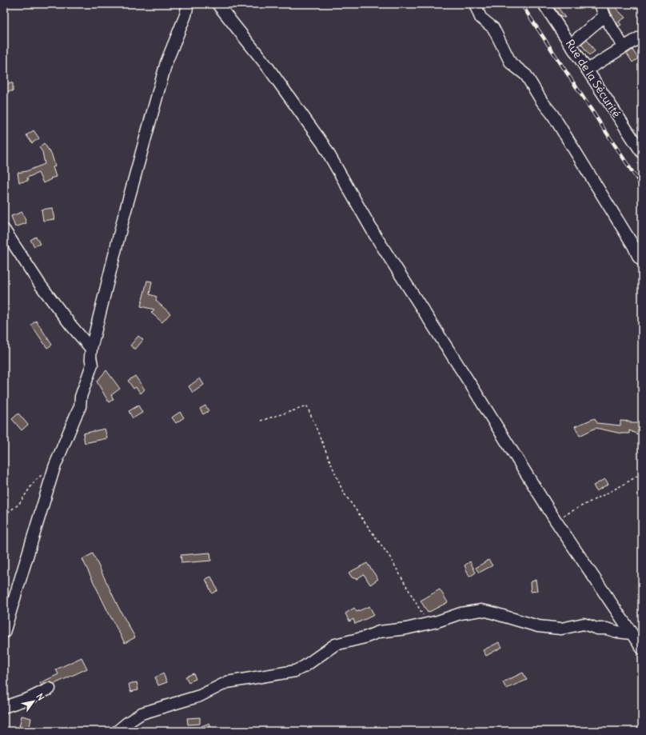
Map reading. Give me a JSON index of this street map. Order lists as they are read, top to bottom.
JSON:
{
  "streets": {
    "street": ["Rue de la Sécurité"]
  },
  "north": "top right"
}
